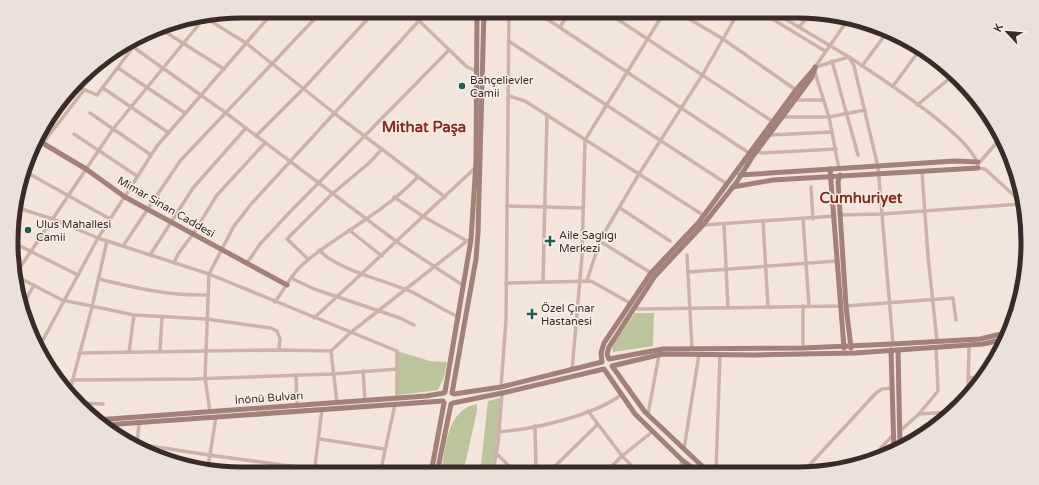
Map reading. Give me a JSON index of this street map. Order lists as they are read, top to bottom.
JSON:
{
  "streets": {
    "street": ["Mimar Sinan Caddesi", "İnönü Bulvarı"]
  },
  "districts": ["Mithat Paşa", "Cumhuriyet"],
  "places": {
    "other": ["Bahçelievler Camii", "Ulus Mahallesi Camii"],
    "health": ["Aile Saglıgı Merkezi", "Özel Çınar Hastanesi"]
  },
  "north": "top left"
}
